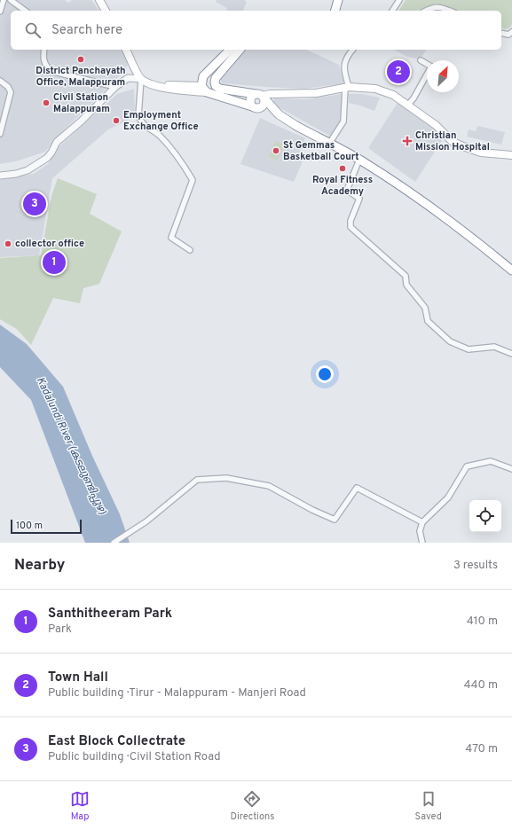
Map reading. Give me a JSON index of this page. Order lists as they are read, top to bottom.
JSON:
{
  "water": ["Kadalundi River (കടലുണ്ടിപ്പുഴ)"],
  "places": {
    "other": [
      "District Panchayath Office, Malappuram",
      "Civil Station Malappuram",
      "Employment Exchange Office",
      "St Gemmas Basketball Court",
      "Royal Fitness Academy",
      "collector office"
    ],
    "health": ["Christian Mission Hospital"]
  },
  "scale_bar": "100 m",
  "north": "top right",
  "page": {
    "search": "Search here",
    "pins": ["2", "3", "1"],
    "scale": "100 m",
    "heading": ["Nearby", "3 results"],
    "list": [
      {
        "mark": "1",
        "name": "Santhitheeram Park",
        "note": "Park",
        "value": "410 m"
      },
      {
        "mark": "2",
        "name": "Town Hall",
        "note": "Public building · Tirur - Malappuram - Manjeri Road",
        "value": "440 m"
      },
      {
        "mark": "3",
        "name": "East Block Collectrate",
        "note": "Public building · Civil Station Road",
        "value": "470 m"
      }
    ],
    "nav": ["Map", "Directions", "Saved"]
  }
}
